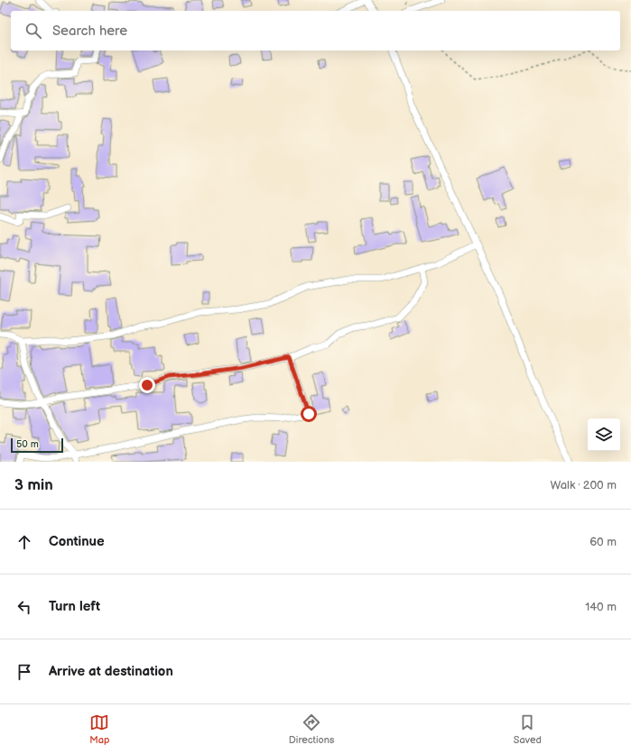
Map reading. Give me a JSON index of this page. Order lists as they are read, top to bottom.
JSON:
{
  "scale_bar": "50 m",
  "page": {
    "search": "Search here",
    "scale": "50 m",
    "heading": ["3 min", "Walk · 200 m"],
    "list": [
      ["Continue", "60 m"],
      ["Turn left", "140 m"],
      "Arrive at destination"
    ],
    "nav": ["Map", "Directions", "Saved"]
  }
}
